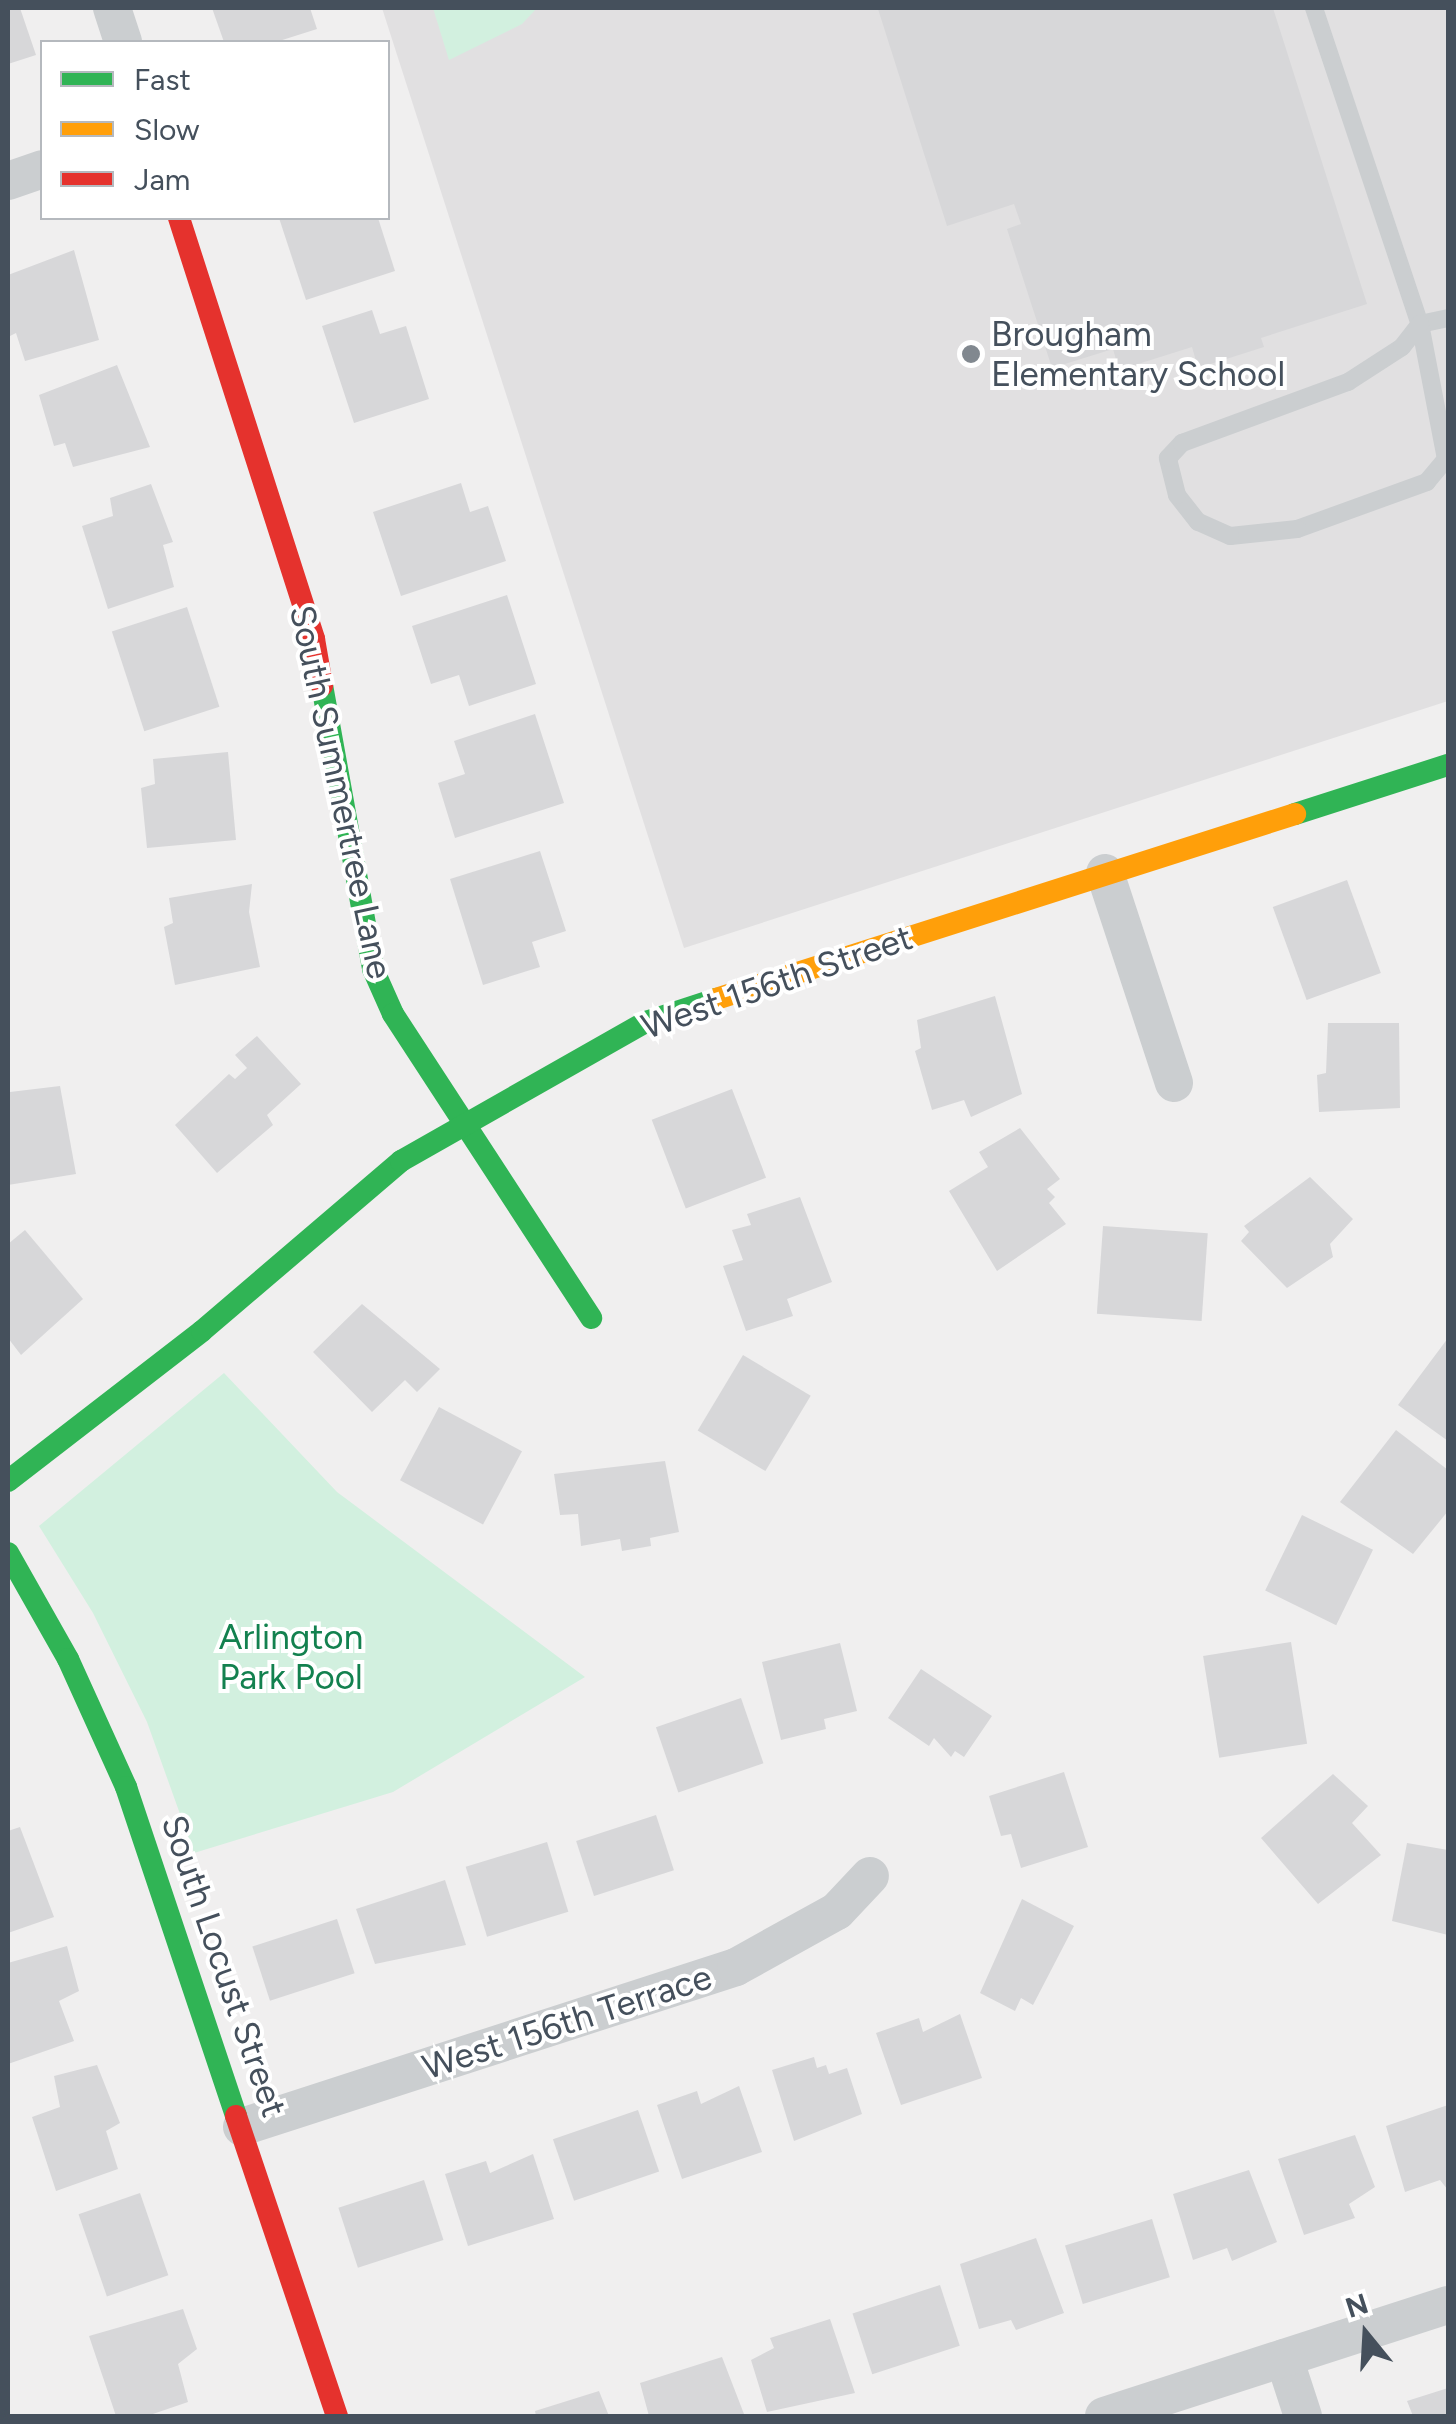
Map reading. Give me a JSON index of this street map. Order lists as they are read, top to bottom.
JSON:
{
  "streets": {
    "street": [
      "South Summertree Lane",
      "West 156th Street",
      "South Locust Street",
      "West 156th Terrace"
    ]
  },
  "crossings": [
    ["South Summertree Lane", "West 156th Street"],
    ["South Locust Street", "West 156th Terrace"]
  ],
  "parks": ["Arlington Park Pool"],
  "places": ["Brougham Elementary School"],
  "legend": ["Fast", "Slow", "Jam"],
  "north": "top"
}
